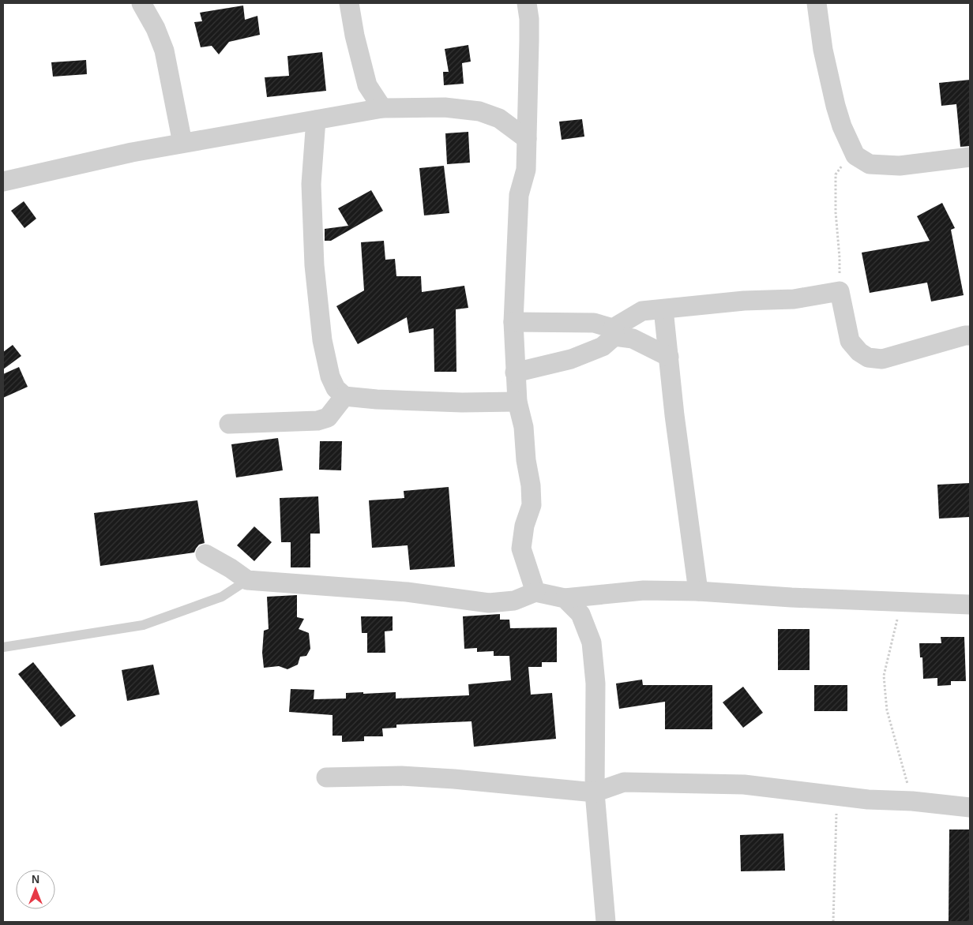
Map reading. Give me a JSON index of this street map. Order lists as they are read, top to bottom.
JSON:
{
  "north": "top"
}
